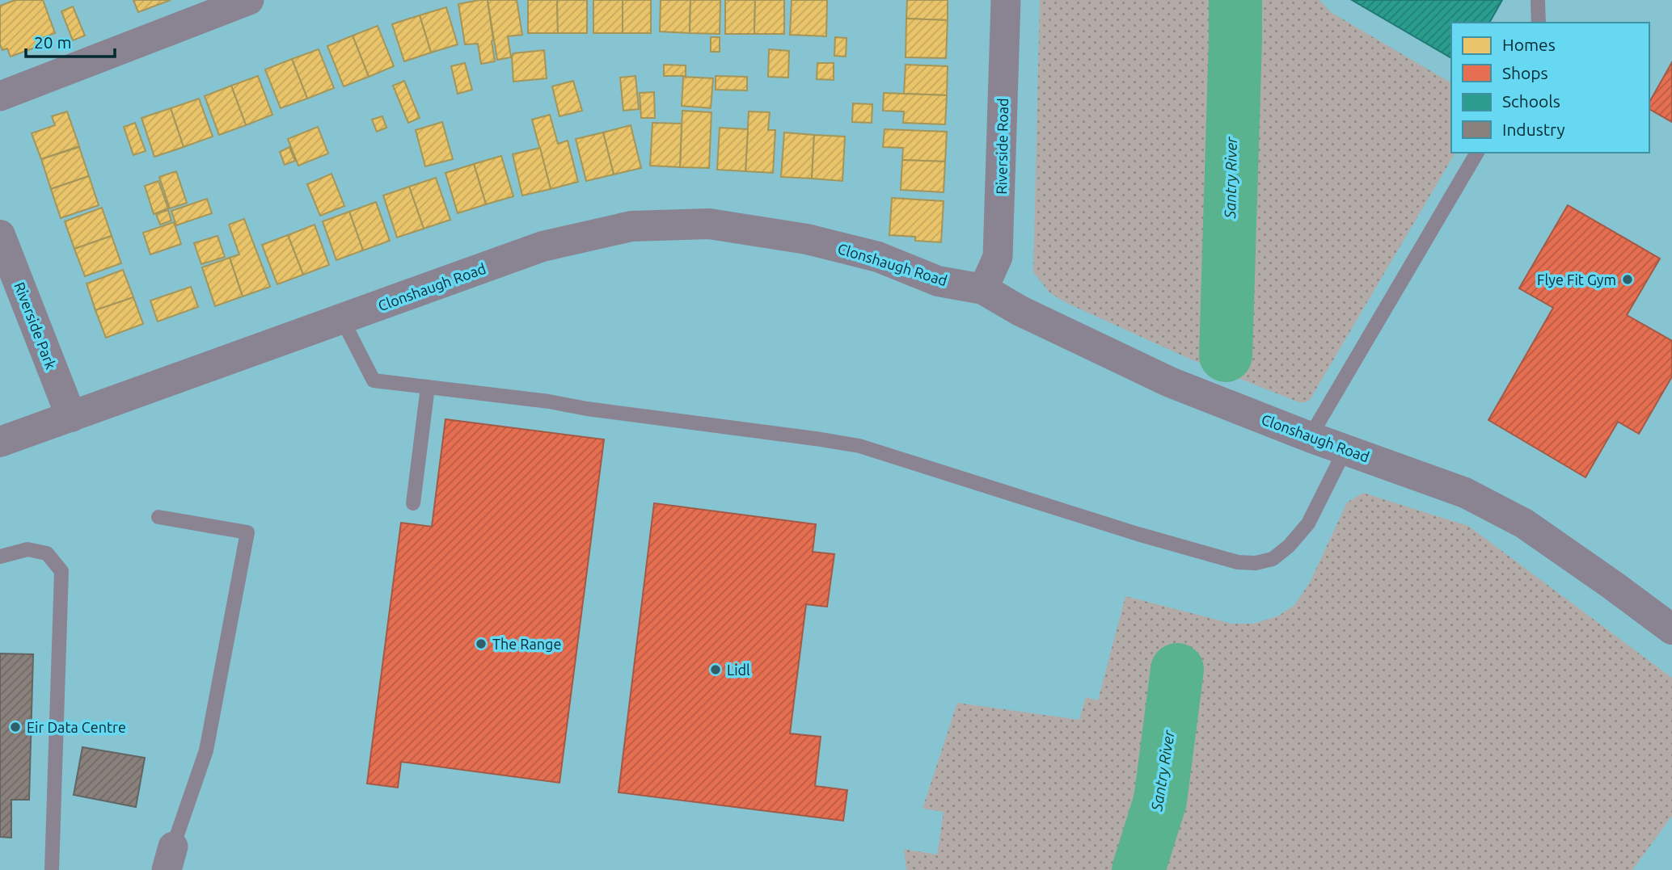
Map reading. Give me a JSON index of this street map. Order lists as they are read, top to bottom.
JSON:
{
  "streets": {
    "street": ["Riverside Road", "Clonshaugh Road", "Riverside Park"]
  },
  "crossings": [
    ["Riverside Road", "Clonshaugh Road"],
    ["Clonshaugh Road", "Riverside Park"]
  ],
  "water": ["Santry River"],
  "places": [
    "Flye Fit Gym",
    "The Range",
    "Lidl",
    "Eir Data Centre"
  ],
  "legend": [
    "Homes",
    "Shops",
    "Schools",
    "Industry"
  ],
  "scale_bar": "20 m"
}
